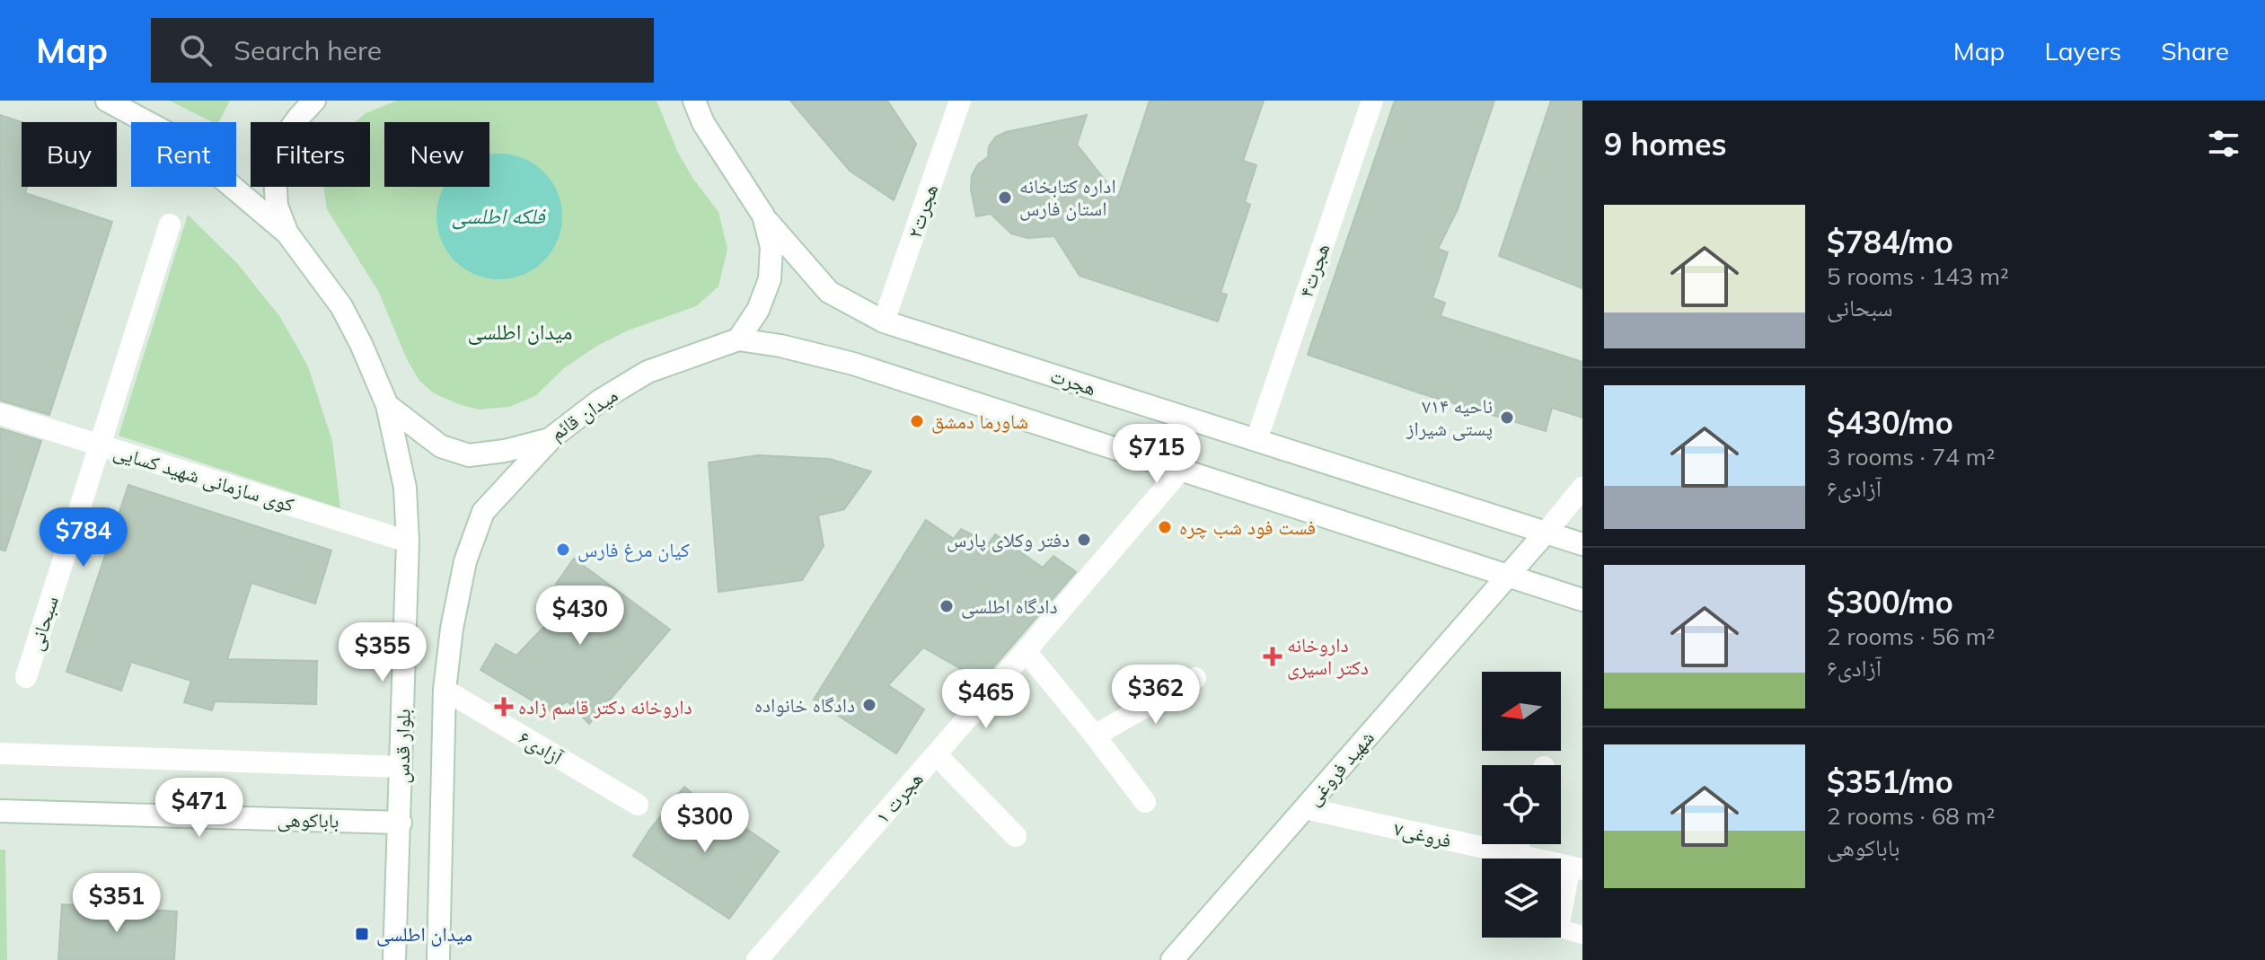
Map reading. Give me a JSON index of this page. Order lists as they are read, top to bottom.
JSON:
{
  "streets": {
    "street": [
      "هجرت۲",
      "هجرت۴",
      "هجرت",
      "میدان قائم",
      "کوی سازمانی شهید کسایی",
      "سبحانی",
      "بلوار قدس",
      "آزادی۶",
      "شهید فروغی",
      "هجرت ۱",
      "باباکوهی",
      "فروغی۷"
    ]
  },
  "crossings": [
    ["هجرت۲", "هجرت"],
    ["هجرت۴", "هجرت"],
    ["هجرت", "شهید فروغی"],
    ["میدان قائم", "بلوار قدس"],
    ["کوی سازمانی شهید کسایی", "سبحانی"],
    ["کوی سازمانی شهید کسایی", "بلوار قدس"],
    ["بلوار قدس", "آزادی۶"],
    ["بلوار قدس", "باباکوهی"],
    ["شهید فروغی", "فروغی۷"]
  ],
  "districts": ["میدان اطلسی"],
  "water": ["فلکه اطلسی"],
  "places": {
    "other": [
      "اداره کتابخانه استان فارس",
      "ناحیه ۷۱۴ پستی شیراز",
      "شاورما دمشق",
      "فست فود شب چره",
      "دفتر وکلای پارس",
      "کیان مرغ فارس",
      "دادگاه اطلسی",
      "دادگاه خانواده"
    ],
    "health": ["داروخانه دکتر اسیری", "داروخانه دکتر قاسم زاده"],
    "transit": ["میدان اطلسی"]
  },
  "north": "left",
  "page": {
    "header": "Map",
    "search": "Search here",
    "nav": ["Map", "Layers", "Share"],
    "heading": "9 homes",
    "chip": [
      "Buy",
      "Rent",
      "Filters",
      "New"
    ],
    "list": [
      {
        "name": "$784/mo",
        "note": "5 rooms · 143 m² · سبحانی"
      },
      {
        "name": "$430/mo",
        "note": "3 rooms · 74 m² · آزادی۶"
      },
      {
        "name": "$300/mo",
        "note": "2 rooms · 56 m² · آزادی۶"
      },
      {
        "name": "$351/mo",
        "note": "2 rooms · 68 m² · باباکوهی"
      }
    ],
    "price": [
      "$715",
      "$784",
      "$430",
      "$355",
      "$362",
      "$465",
      "$471",
      "$300",
      "$351"
    ]
  }
}
